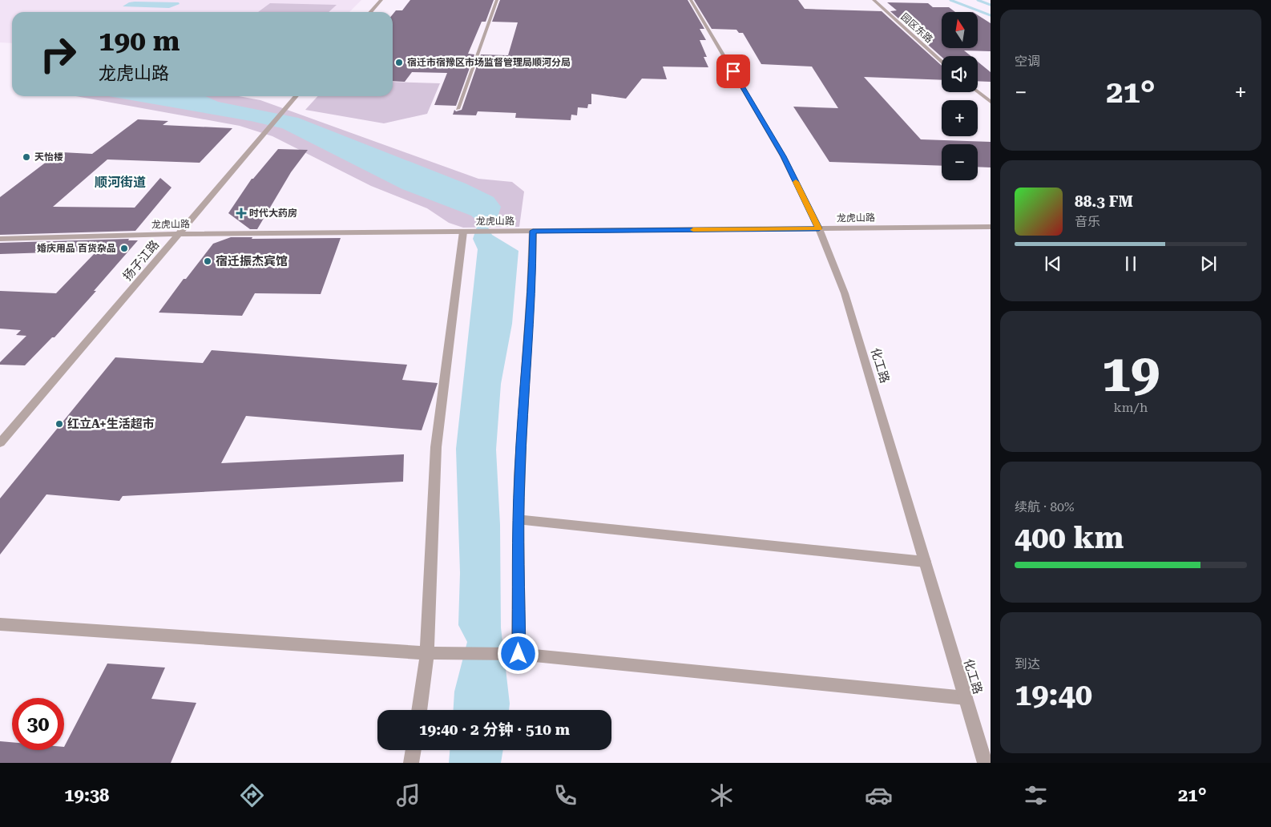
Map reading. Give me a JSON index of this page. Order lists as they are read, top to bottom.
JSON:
{
  "streets": {
    "street": [
      "园区东路",
      "龙虎山路",
      "扬子江路",
      "化工路"
    ]
  },
  "crossings": [
    ["龙虎山路", "扬子江路"],
    ["龙虎山路", "化工路"]
  ],
  "districts": ["顺河街道"],
  "places": {
    "other": [
      "宿迁市宿豫区市场监督管理局顺河分局",
      "天怡楼",
      "婚庆用品 百货杂品",
      "宿迁振杰宾馆",
      "红立A+生活超市"
    ],
    "health": ["时代大药房"]
  },
  "north": "top",
  "page": {
    "tile": [
      "空调",
      ["19", "km/h"],
      ["续航 · 80%", "400 km"],
      ["到达", "19:40"]
    ],
    "map_buttons": ["+", "−"],
    "turn": ["190 m", "龙虎山路"],
    "heat": ["−", "21°", "+"],
    "song": ["88.3 FM", "音乐"],
    "limit": "30",
    "trip": "19:40 · 2 分钟 · 510 m",
    "tabs": ["19:38", "21°"]
  }
}
